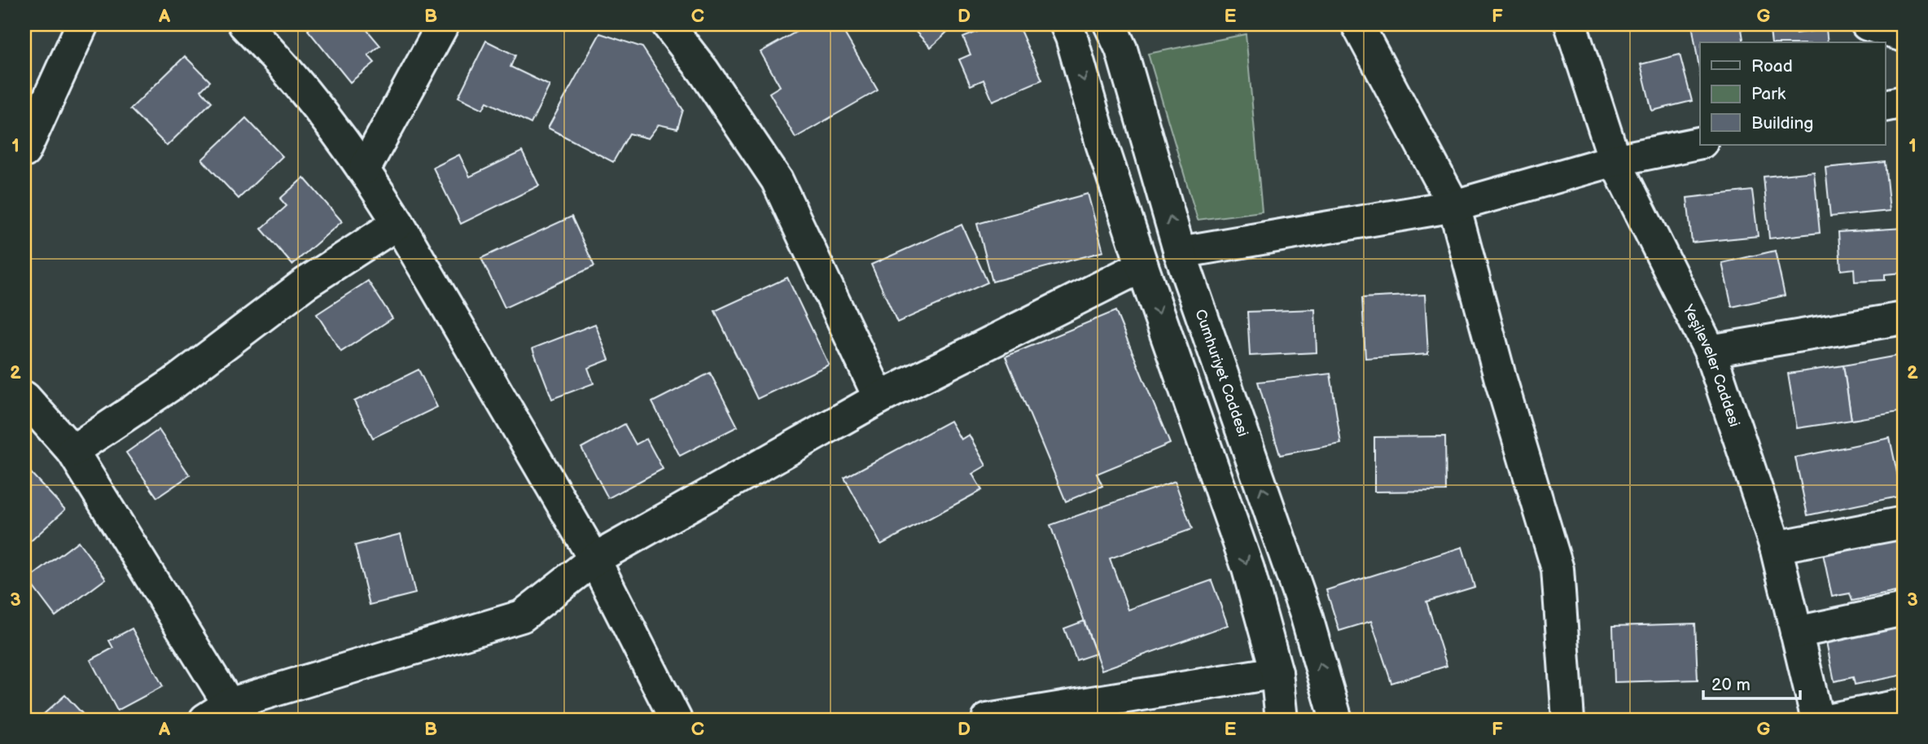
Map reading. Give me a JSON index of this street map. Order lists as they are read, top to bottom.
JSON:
{
  "streets": {
    "street": ["Yeşileveler Caddesi", "Cumhuriyet Caddesi"]
  },
  "legend": ["Road", "Park", "Building"],
  "scale_bar": "20 m",
  "grid": {
    "columns": [
      "A",
      "B",
      "C",
      "D",
      "E",
      "F",
      "G"
    ],
    "rows": ["1", "2", "3"]
  }
}
